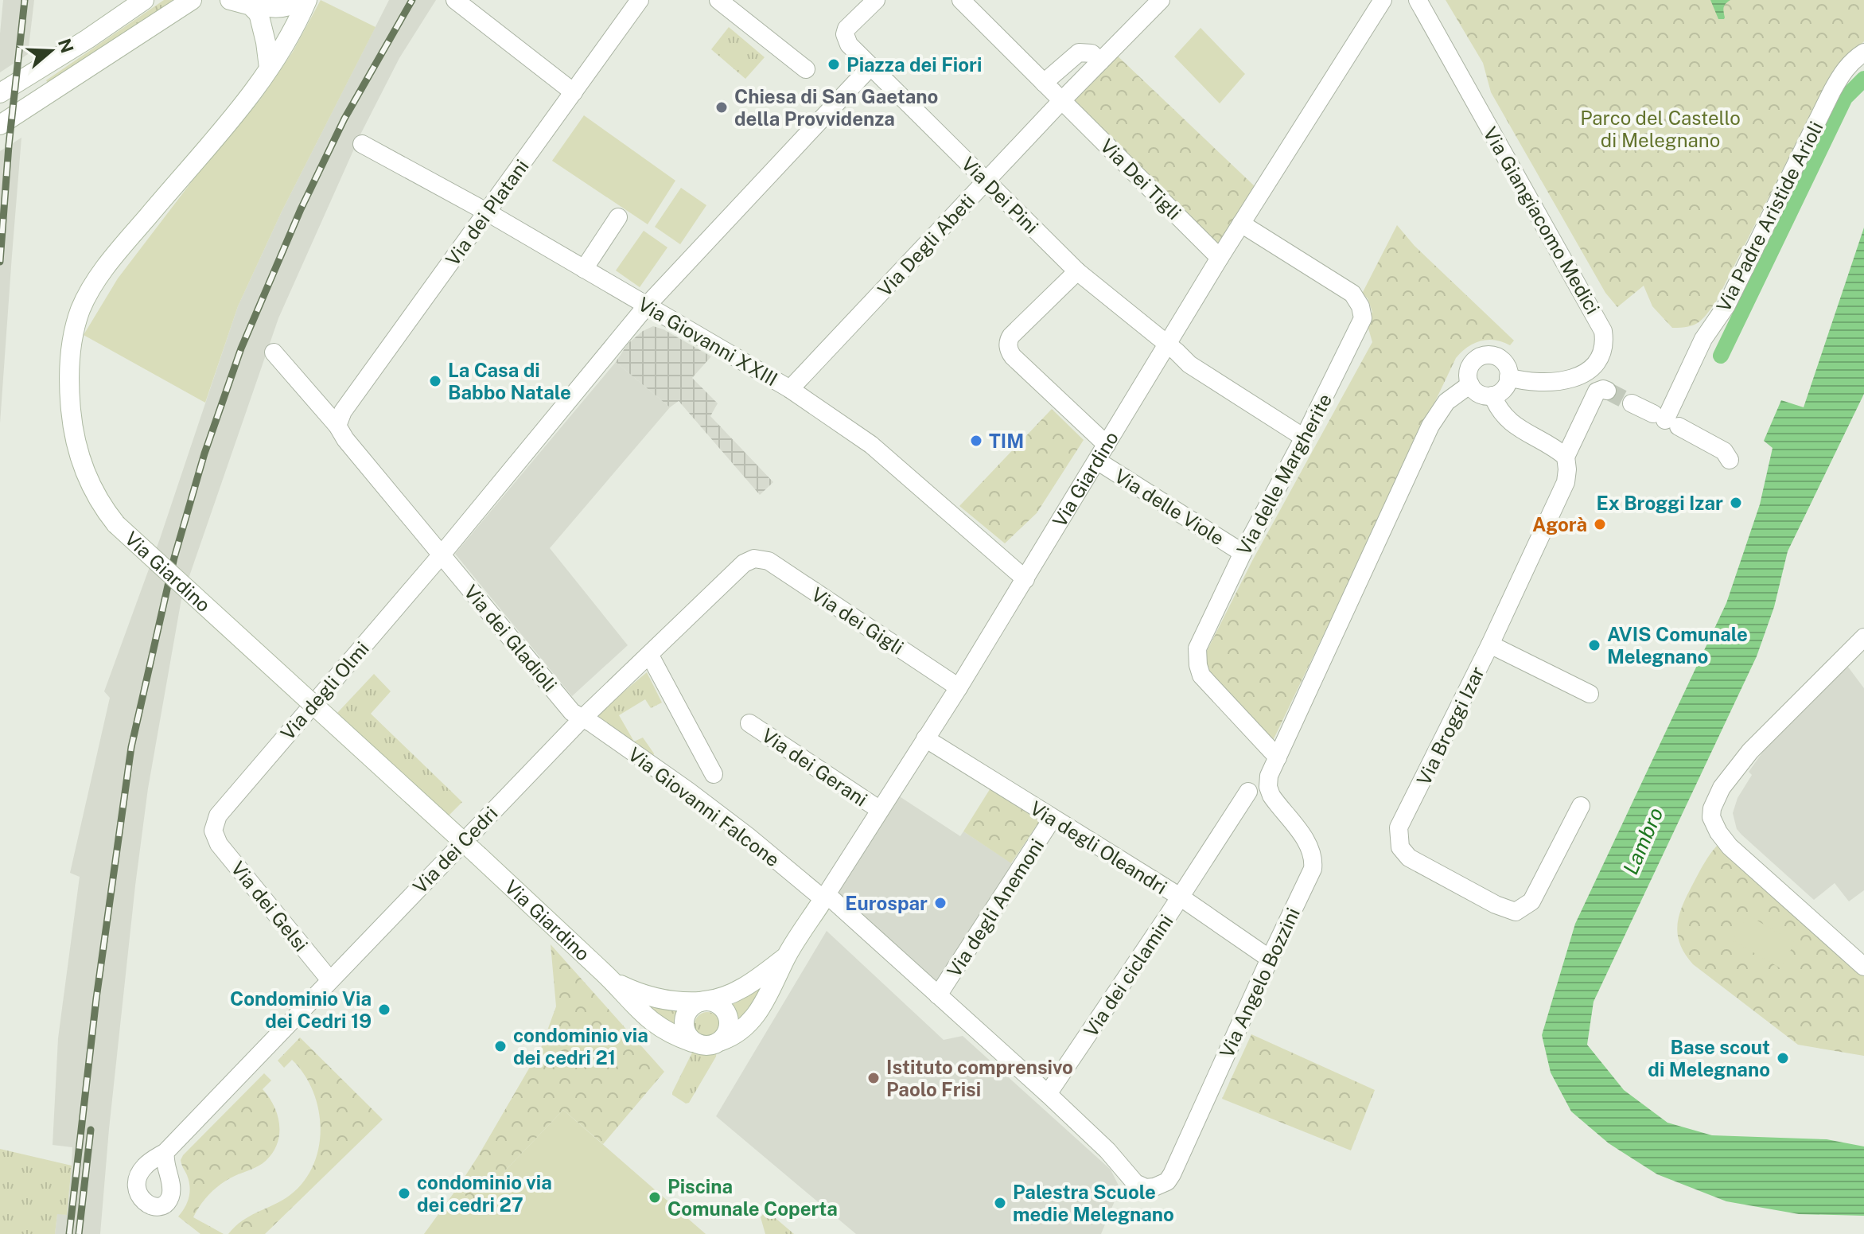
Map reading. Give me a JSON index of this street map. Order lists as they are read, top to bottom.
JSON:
{
  "streets": {
    "street": [
      "Via Dei Tigli",
      "Via Dei Pini",
      "Via dei Platani",
      "Via Padre Aristide Arioli",
      "Via Giangiacomo Medici",
      "Via Degli Abeti",
      "Via Giovanni XXIII",
      "Via delle Margherite",
      "Via Giardino",
      "Via delle Viole",
      "Via dei Gigli",
      "Via dei Gladioli",
      "Via degli Olmi",
      "Via Broggi Izar",
      "Via dei Gerani",
      "Via Giovanni Falcone",
      "Via degli Oleandri",
      "Via dei Cedri",
      "Via dei Gelsi",
      "Via degli Anemoni",
      "Via dei ciclamini",
      "Via Angelo Bozzini"
    ]
  },
  "crossings": [
    ["Via Dei Tigli", "Via Degli Abeti"],
    ["Via Dei Tigli", "Via Giardino"],
    ["Via Dei Pini", "Via Degli Abeti"],
    ["Via Dei Pini", "Via delle Margherite"],
    ["Via Dei Pini", "Via Giardino"],
    ["Via Dei Pini", "Via degli Olmi"],
    ["Via dei Platani", "Via Giovanni XXIII"],
    ["Via Degli Abeti", "Via Giovanni XXIII"],
    ["Via Giovanni XXIII", "Via Giardino"],
    ["Via Giovanni XXIII", "Via degli Olmi"],
    ["Via delle Margherite", "Via Giardino"],
    ["Via delle Margherite", "Via delle Viole"],
    ["Via delle Margherite", "Via Angelo Bozzini"],
    ["Via Giardino", "Via delle Viole"],
    ["Via Giardino", "Via dei Gigli"],
    ["Via Giardino", "Via dei Gerani"],
    ["Via Giardino", "Via Giovanni Falcone"],
    ["Via Giardino", "Via degli Oleandri"],
    ["Via dei Gigli", "Via dei Cedri"],
    ["Via dei Gladioli", "Via degli Olmi"],
    ["Via dei Gladioli", "Via Giovanni Falcone"],
    ["Via dei Gladioli", "Via dei Cedri"],
    ["Via degli Olmi", "Via dei Gelsi"],
    ["Via Giovanni Falcone", "Via dei Cedri"],
    ["Via Giovanni Falcone", "Via degli Anemoni"],
    ["Via Giovanni Falcone", "Via dei ciclamini"],
    ["Via Giovanni Falcone", "Via Angelo Bozzini"],
    ["Via degli Oleandri", "Via degli Anemoni"],
    ["Via degli Oleandri", "Via dei ciclamini"],
    ["Via degli Oleandri", "Via Angelo Bozzini"],
    ["Via dei Cedri", "Via dei Gelsi"]
  ],
  "water": ["Lambro"],
  "parks": ["Parco del Castello di Melegnano"],
  "places": [
    "Piazza dei Fiori",
    "Chiesa di San Gaetano della Provvidenza",
    "La Casa di Babbo Natale",
    "TIM",
    "Ex Broggi Izar",
    "Agorà",
    "AVIS Comunale Melegnano",
    "Eurospar",
    "Condominio Via dei Cedri 19",
    "condominio via dei cedri 21",
    "Base scout di Melegnano",
    "Istituto comprensivo Paolo Frisi",
    "condominio via dei cedri 27",
    "Piscina Comunale Coperta",
    "Palestra Scuole medie Melegnano"
  ],
  "north": "right"
}
